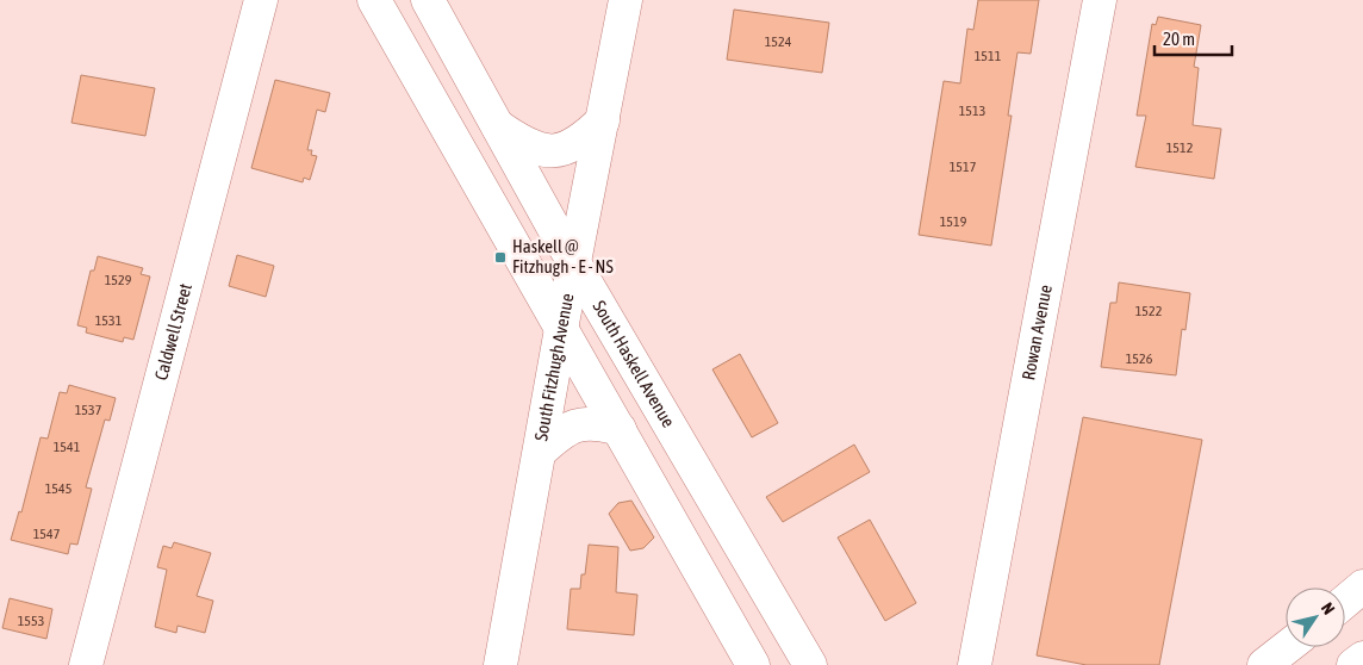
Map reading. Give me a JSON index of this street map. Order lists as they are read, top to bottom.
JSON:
{
  "streets": {
    "street": [
      "Caldwell Street",
      "Rowan Avenue",
      "South Haskell Avenue",
      "South Fitzhugh Avenue"
    ]
  },
  "crossings": [
    ["South Haskell Avenue", "South Fitzhugh Avenue"]
  ],
  "places": {
    "transit": ["Haskell @ Fitzhugh - E - NS"]
  },
  "house_numbers": [
    "1524",
    "1511",
    "1513",
    "1512",
    "1517",
    "1519",
    "1529",
    "1522",
    "1531",
    "1526",
    "1537",
    "1541",
    "1545",
    "1547",
    "1553"
  ],
  "scale_bar": "20 m",
  "north": "top right"
}
